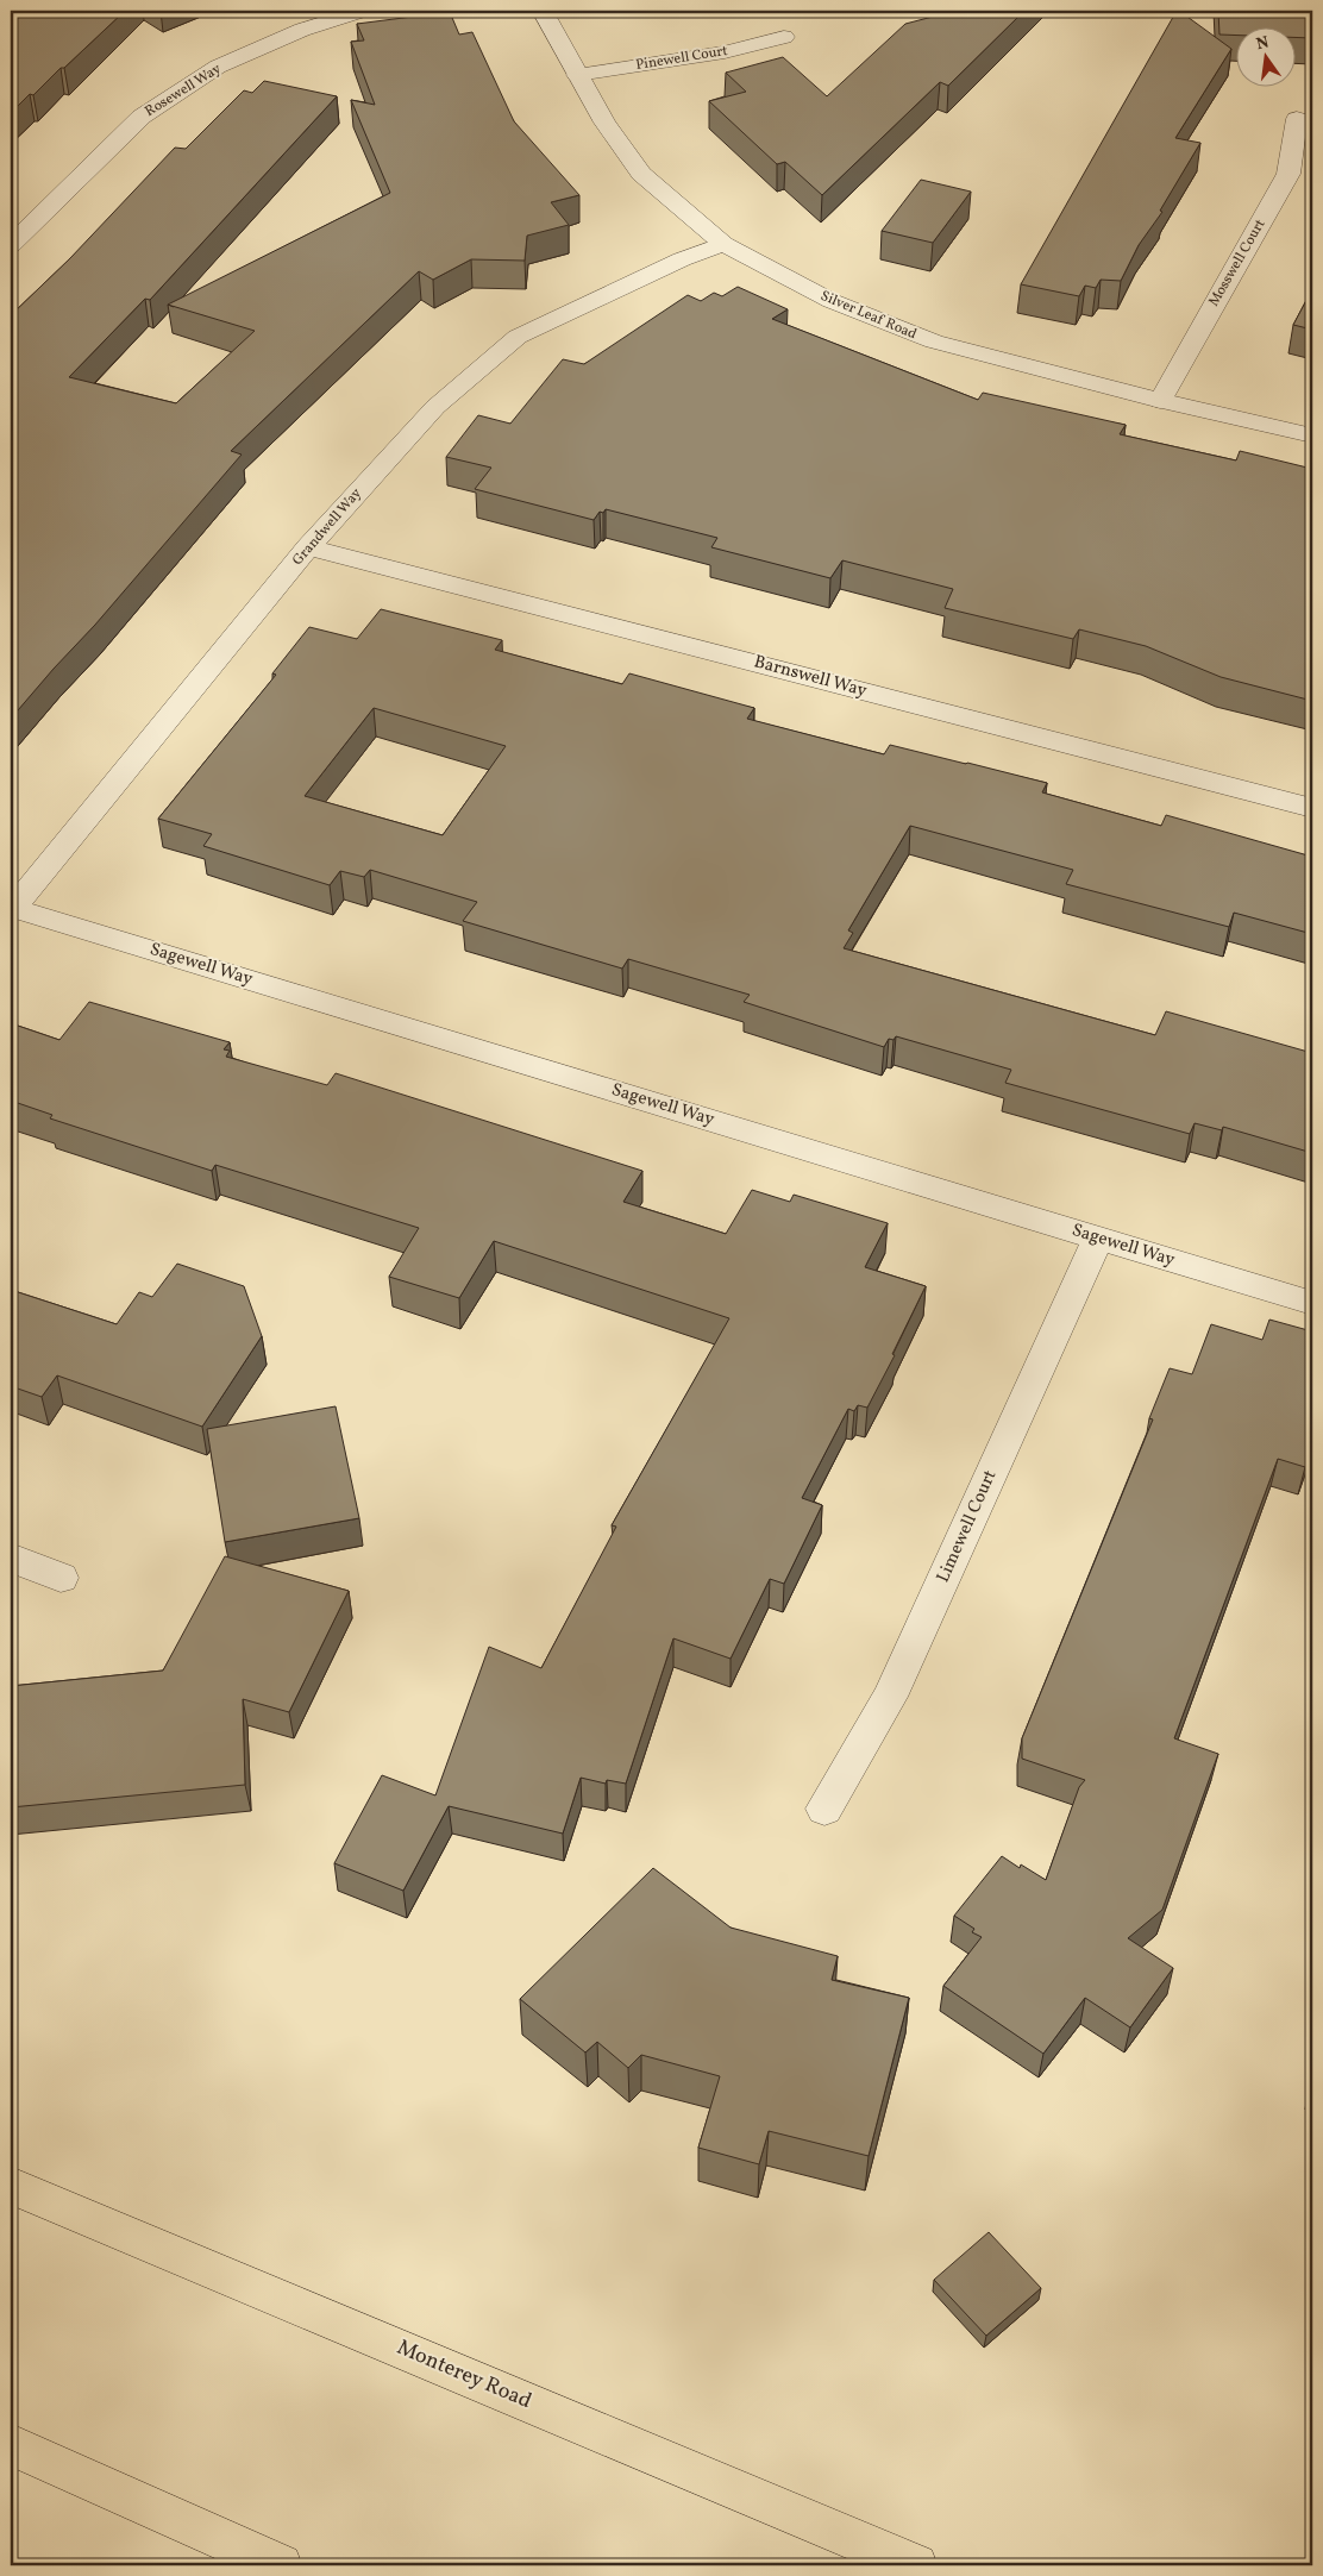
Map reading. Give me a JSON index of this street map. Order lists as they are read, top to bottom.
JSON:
{
  "streets": {
    "main road": ["Monterey Road"],
    "street": [
      "Pinewell Court",
      "Rosewell Way",
      "Mosswell Court",
      "Silver Leaf Road",
      "Grandwell Way",
      "Barnswell Way",
      "Sagewell Way",
      "Limewell Court"
    ]
  },
  "crossings": [
    ["Pinewell Court", "Silver Leaf Road"],
    ["Mosswell Court", "Silver Leaf Road"],
    ["Silver Leaf Road", "Grandwell Way"],
    ["Grandwell Way", "Barnswell Way"],
    ["Grandwell Way", "Sagewell Way"],
    ["Sagewell Way", "Limewell Court"]
  ],
  "north": "top"
}
